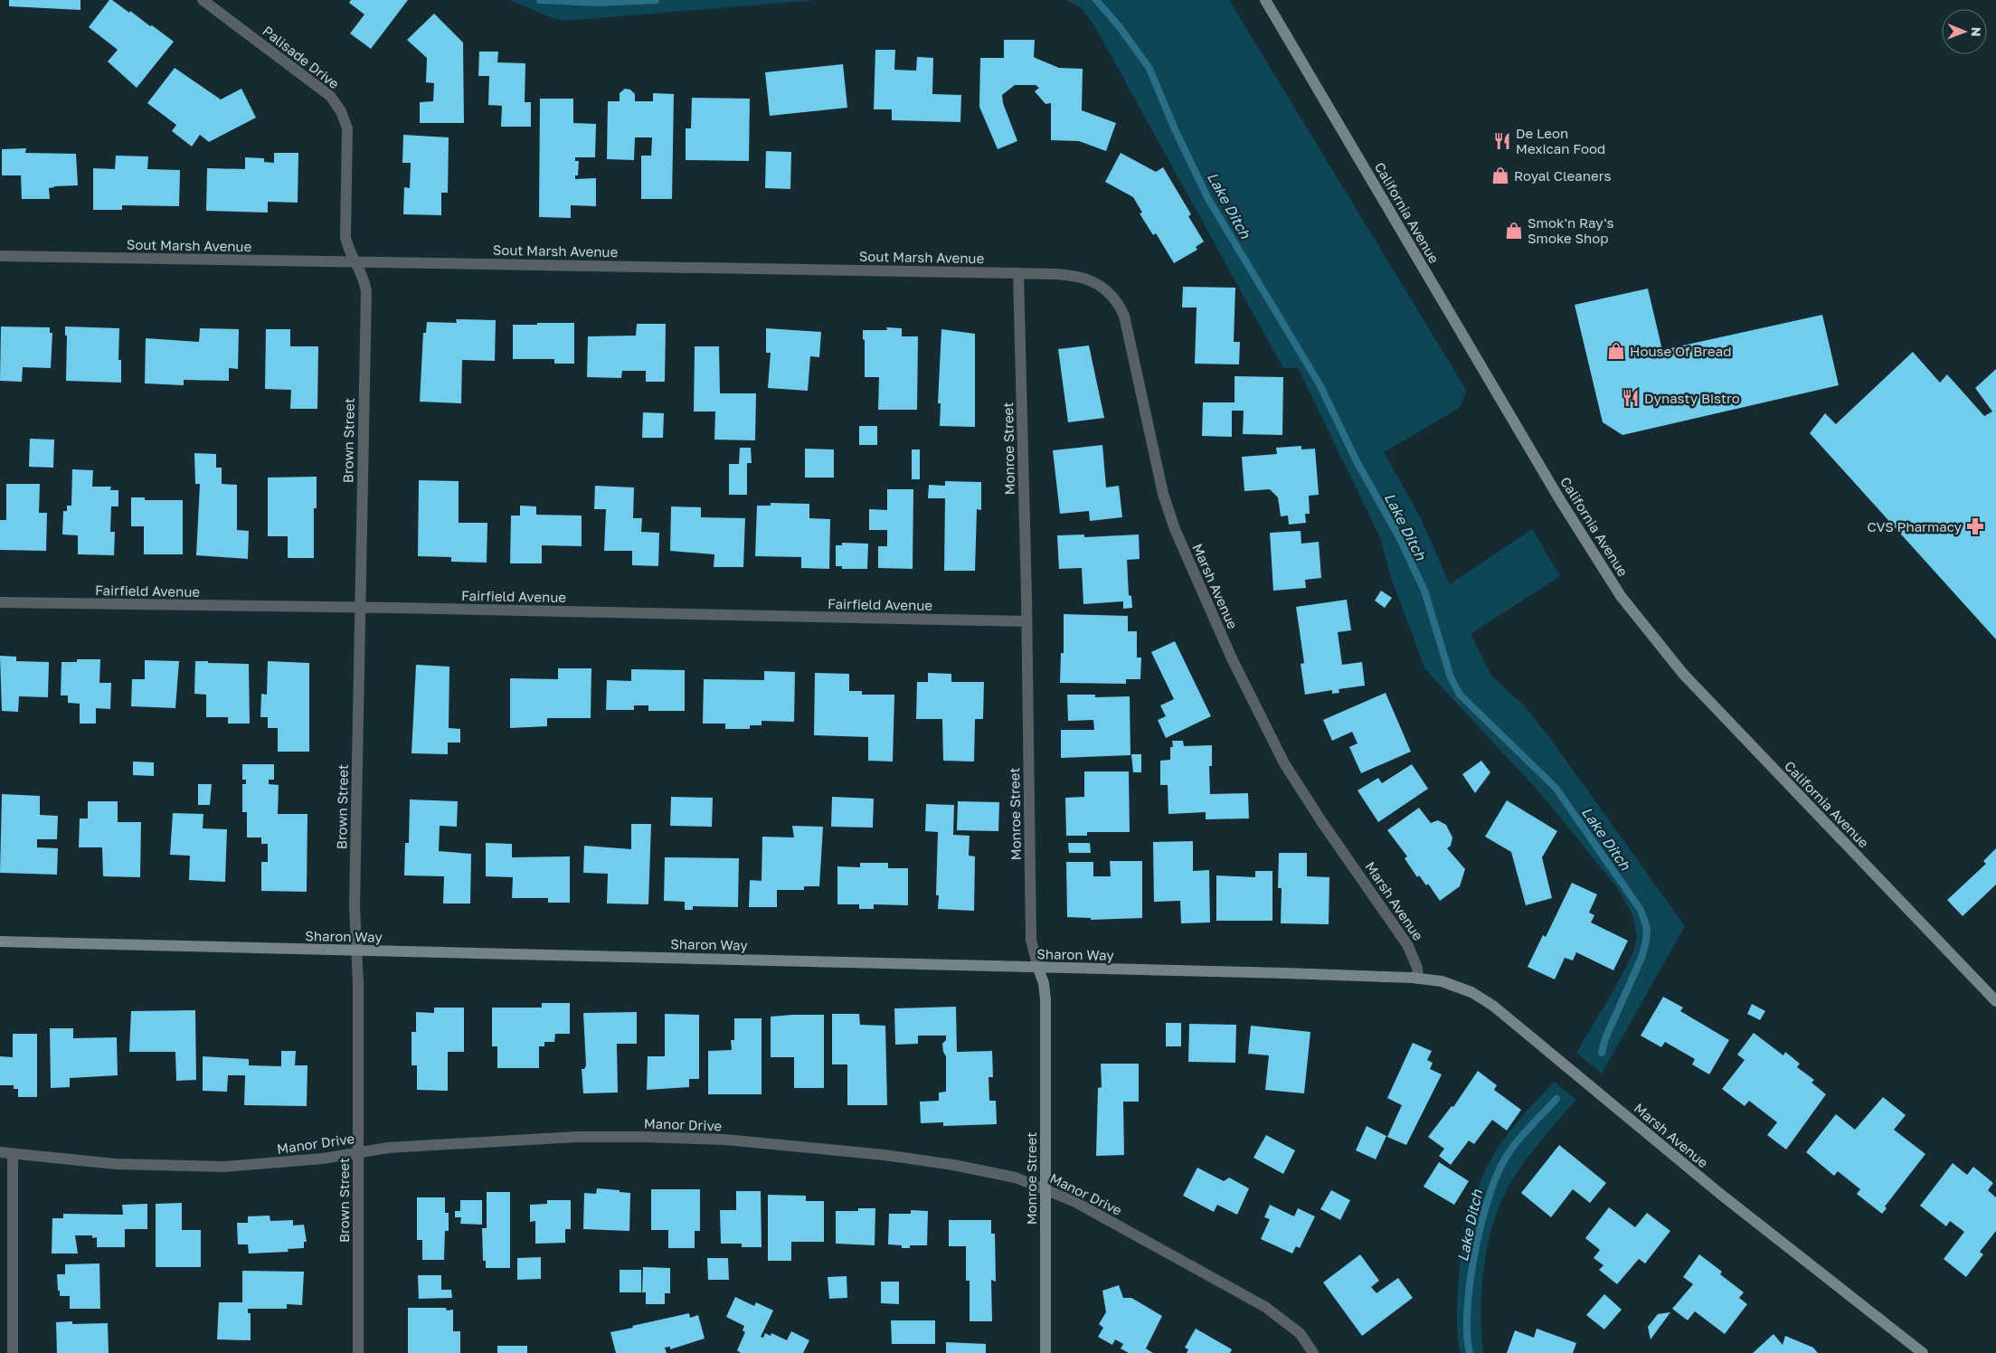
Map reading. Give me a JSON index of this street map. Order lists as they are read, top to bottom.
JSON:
{
  "streets": {
    "street": [
      "Palisade Drive",
      "California Avenue",
      "Sout Marsh Avenue",
      "Brown Street",
      "Monroe Street",
      "Marsh Avenue",
      "Fairfield Avenue",
      "Sharon Way",
      "Manor Drive"
    ]
  },
  "crossings": [
    ["Palisade Drive", "Sout Marsh Avenue"],
    ["Palisade Drive", "Brown Street"],
    ["Sout Marsh Avenue", "Brown Street"],
    ["Sout Marsh Avenue", "Monroe Street"],
    ["Sout Marsh Avenue", "Marsh Avenue"],
    ["Brown Street", "Fairfield Avenue"],
    ["Brown Street", "Sharon Way"],
    ["Brown Street", "Manor Drive"],
    ["Monroe Street", "Fairfield Avenue"],
    ["Monroe Street", "Sharon Way"],
    ["Monroe Street", "Manor Drive"],
    ["Marsh Avenue", "Sharon Way"]
  ],
  "water": ["Lake Ditch"],
  "places": {
    "restaurant": ["De Leon Mexican Food", "Dynasty Bistro"],
    "shop": ["Royal Cleaners", "Smok'n Ray's Smoke Shop", "House Of Bread"],
    "pharmacy": ["CVS Pharmacy"]
  },
  "north": "right"
}
